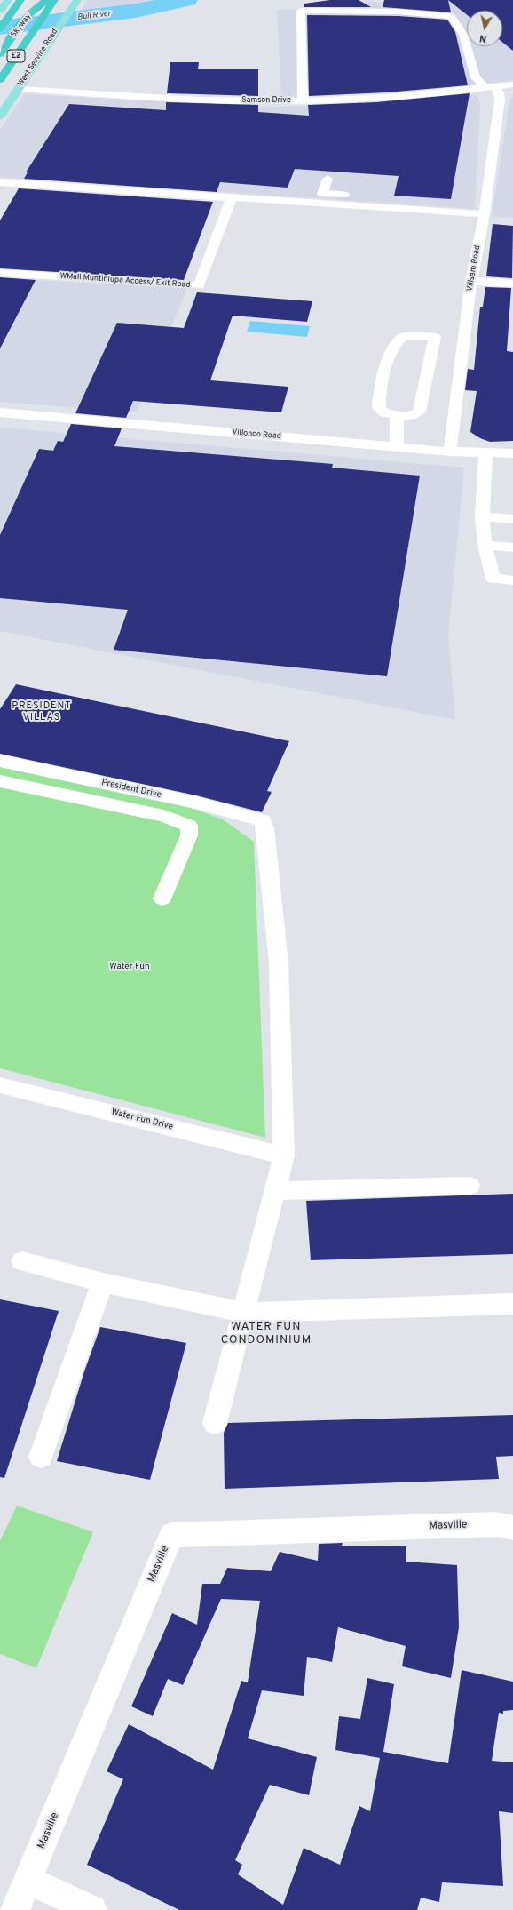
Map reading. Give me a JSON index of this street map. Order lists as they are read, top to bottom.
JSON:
{
  "streets": {
    "highway": ["Skyway", "E2"],
    "main road": ["West Service Road"],
    "street": [
      "Samson Drive",
      "Villsam Road",
      "WMall Muntinlupa Access/ Exit Road",
      "Villonco Road",
      "President Drive",
      "Water Fun Drive",
      "Masville"
    ]
  },
  "crossings": [
    ["West Service Road", "Samson Drive"],
    ["Samson Drive", "Villsam Road"],
    ["Villsam Road", "Villonco Road"],
    ["President Drive", "Water Fun Drive"]
  ],
  "districts": ["PRESIDENT VILLAS", "WATER FUN CONDOMINIUM"],
  "water": ["Buli River"],
  "parks": ["Water Fun"],
  "north": "bottom"
}
